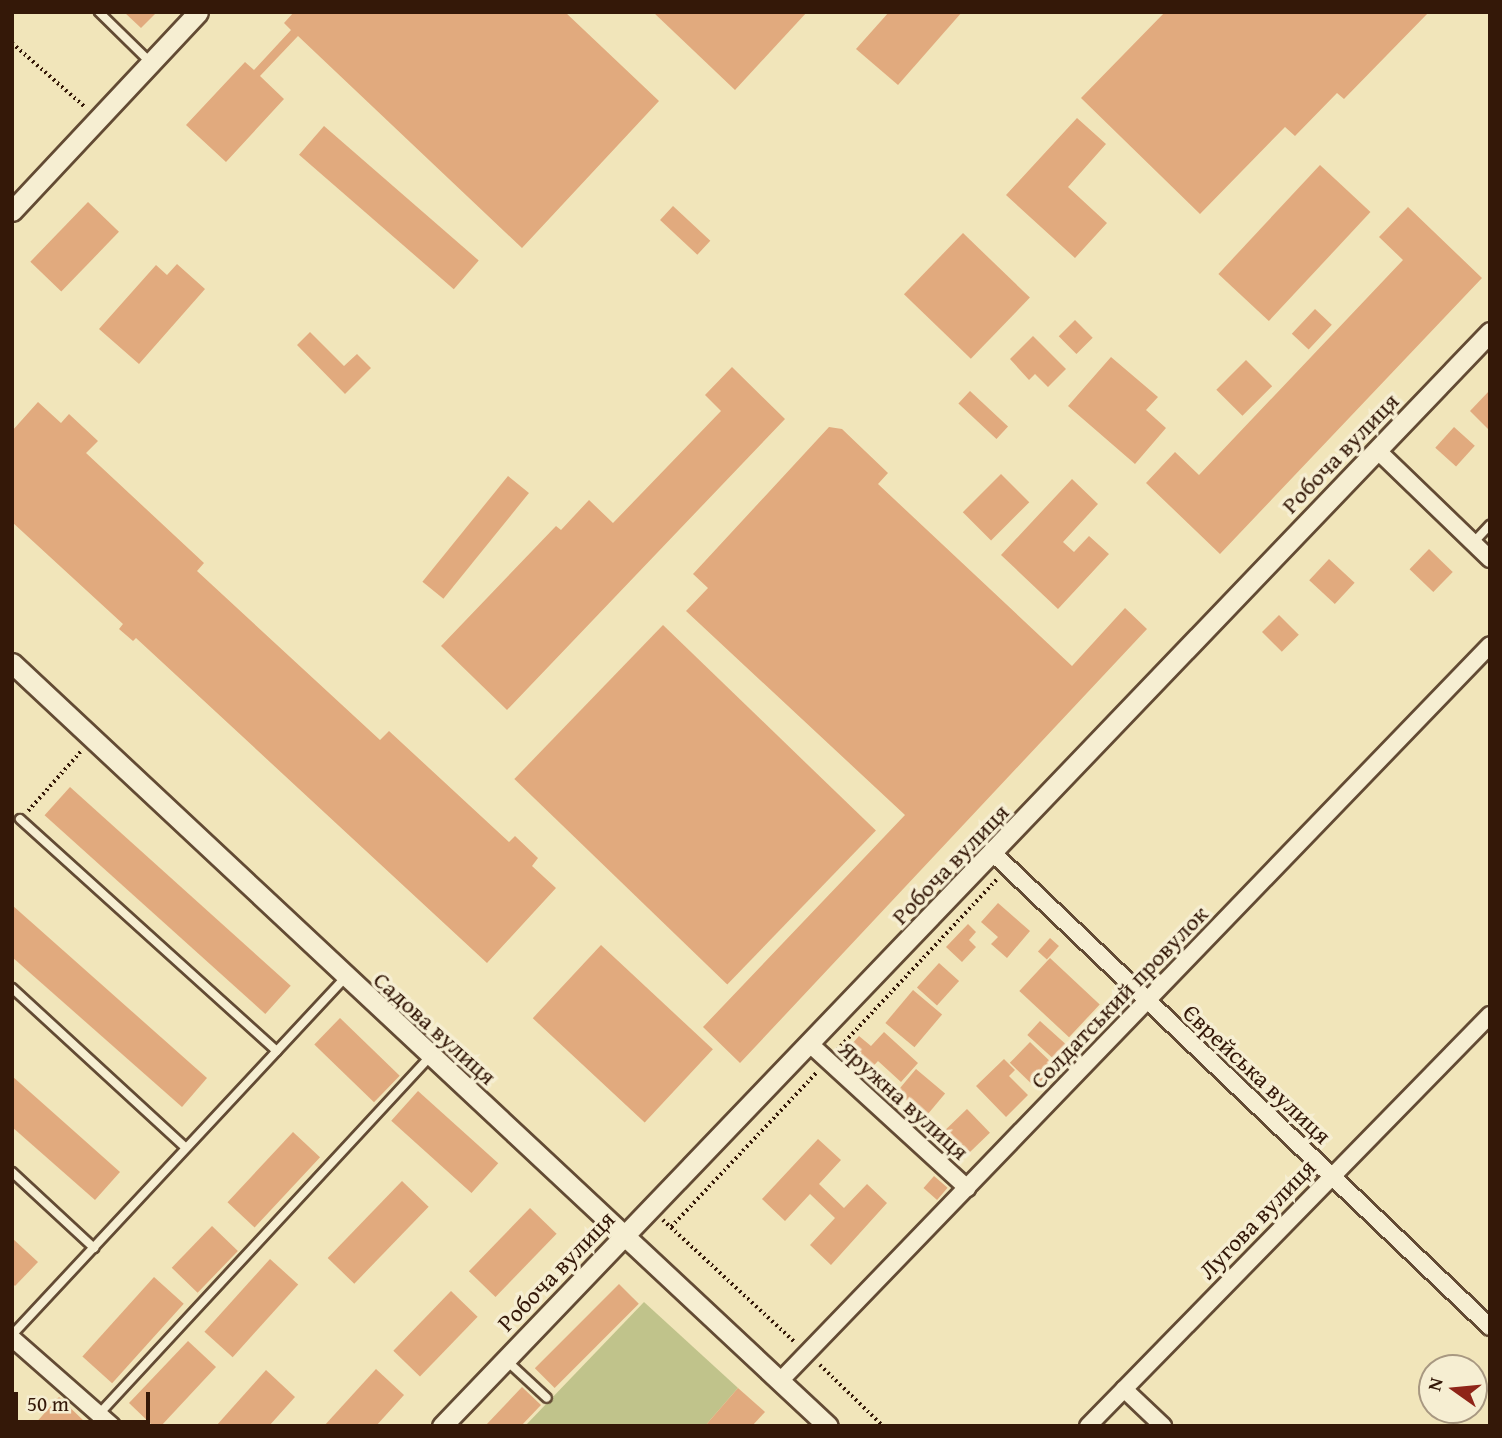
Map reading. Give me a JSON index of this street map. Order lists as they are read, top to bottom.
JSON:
{
  "streets": {
    "street": [
      "Робоча вулиця",
      "Солдатський провулок",
      "Садова вулиця",
      "Єврейська вулиця",
      "Яружна вулиця",
      "Лугова вулиця"
    ]
  },
  "crossings": [
    ["Робоча вулиця", "Садова вулиця"],
    ["Робоча вулиця", "Єврейська вулиця"],
    ["Робоча вулиця", "Яружна вулиця"],
    ["Солдатський провулок", "Садова вулиця"],
    ["Солдатський провулок", "Єврейська вулиця"],
    ["Солдатський провулок", "Яружна вулиця"],
    ["Єврейська вулиця", "Лугова вулиця"]
  ],
  "scale_bar": "50 m",
  "north": "left"
}
